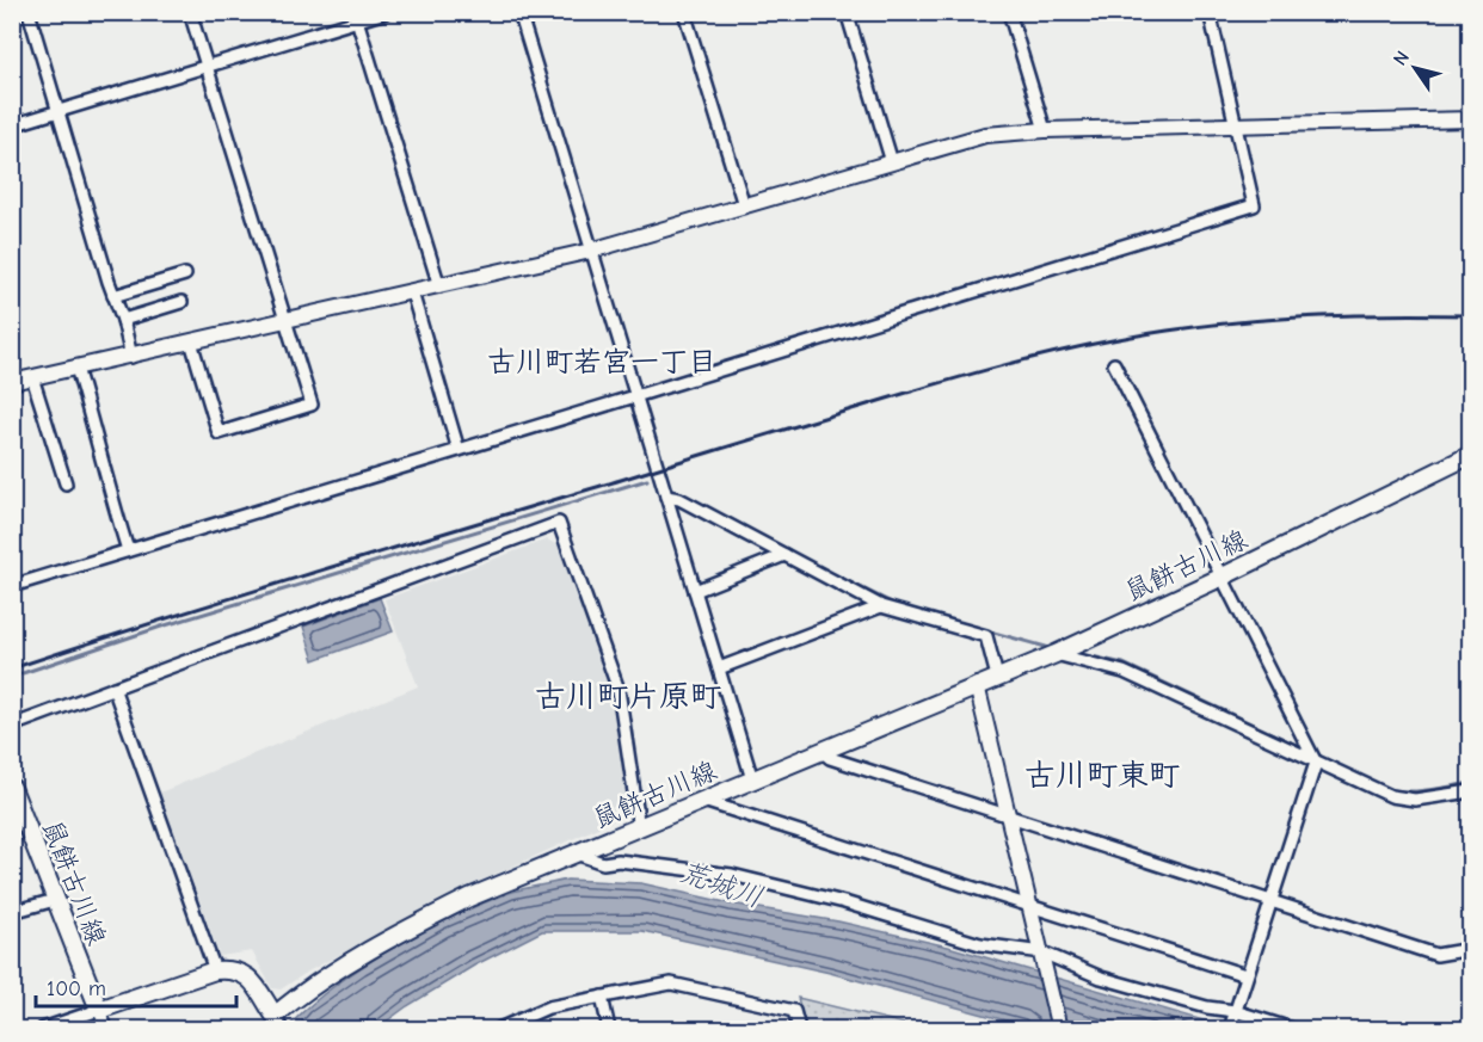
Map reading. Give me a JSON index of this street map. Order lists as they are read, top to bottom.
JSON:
{
  "streets": {
    "main road": ["鼠餅古川線"]
  },
  "districts": ["古川町若宮一丁目", "古川町片原町", "古川町東町"],
  "water": ["荒城川"],
  "scale_bar": "100 m",
  "north": "top left"
}
